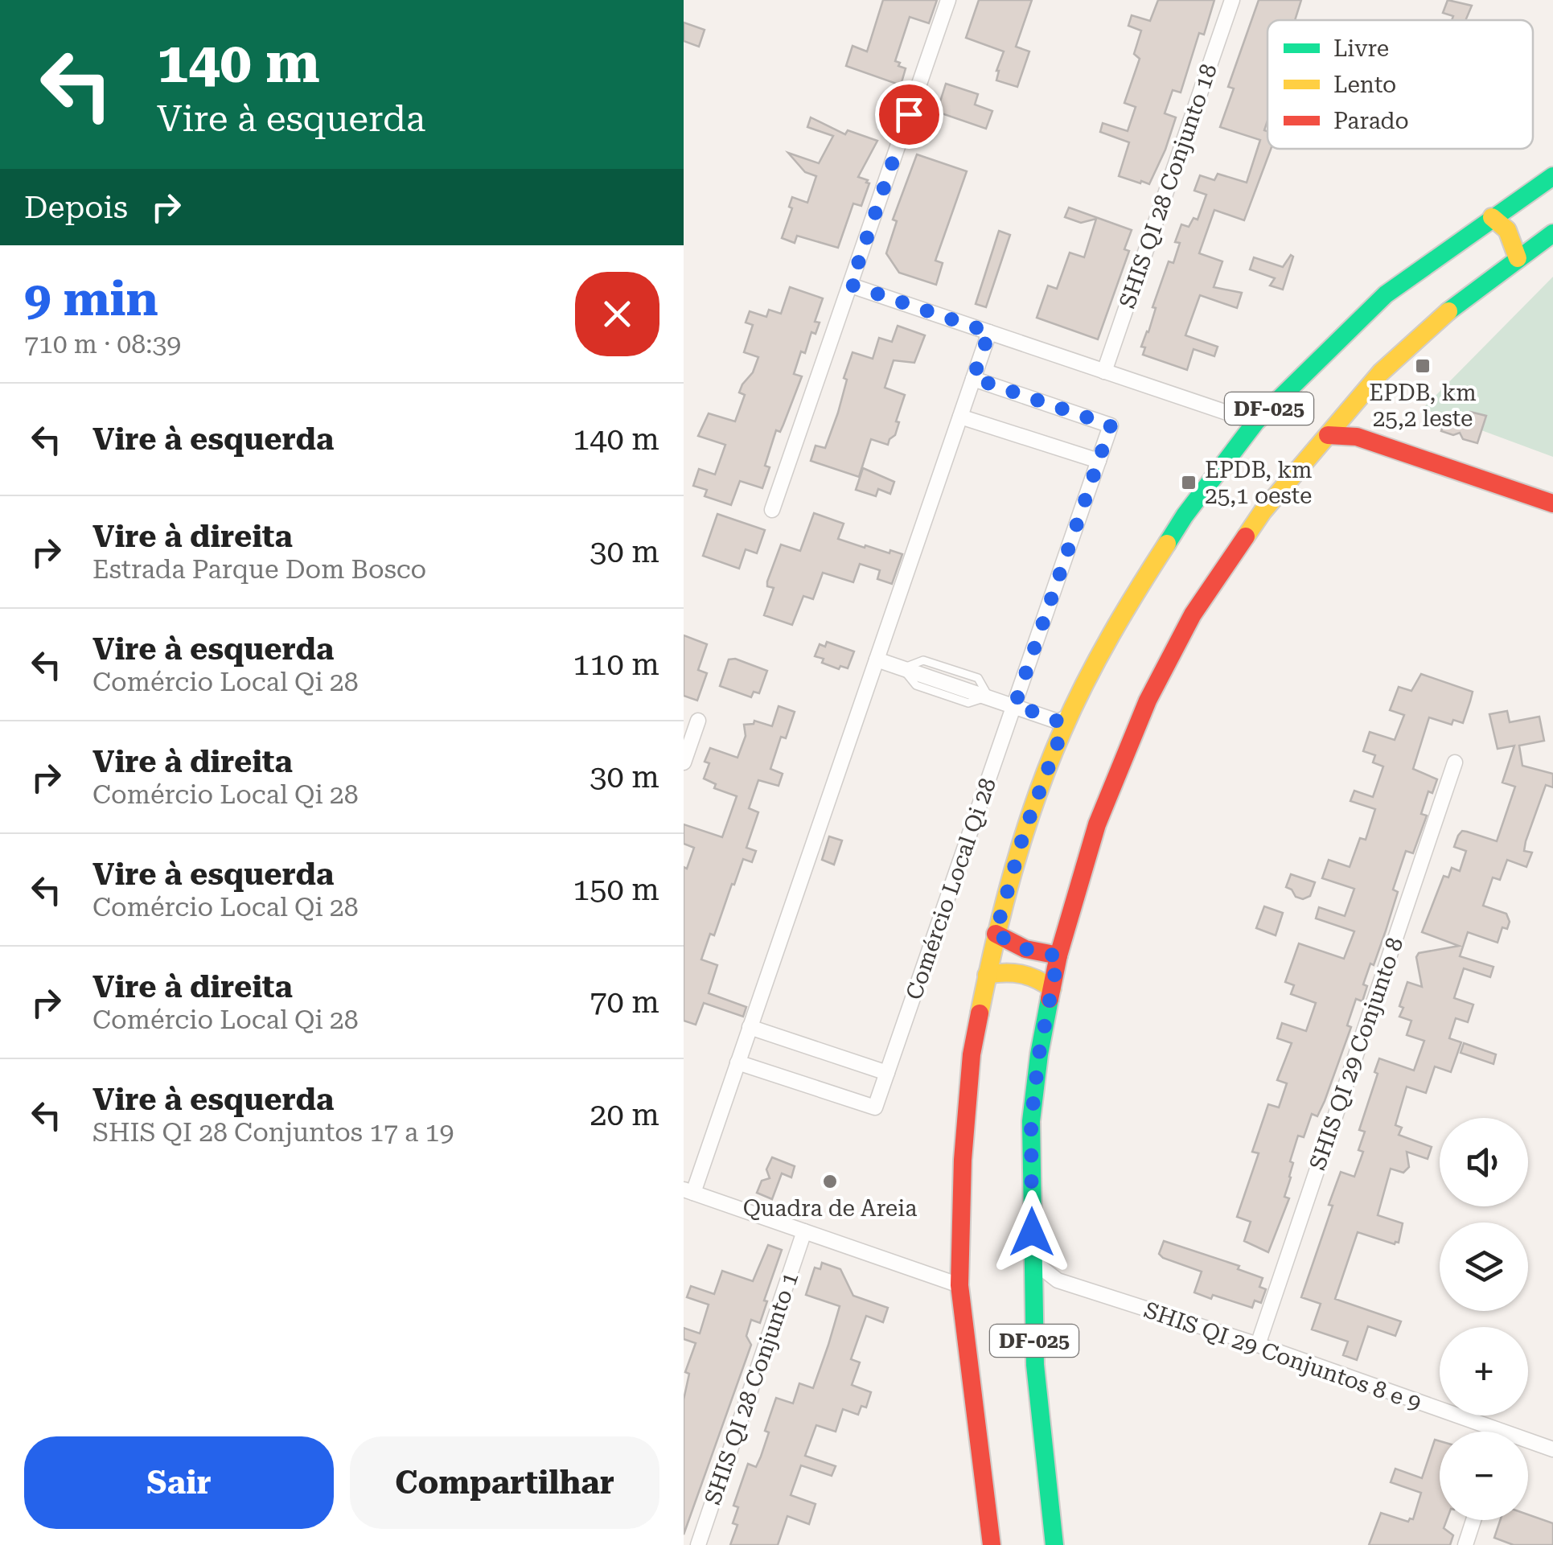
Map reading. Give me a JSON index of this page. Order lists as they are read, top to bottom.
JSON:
{
  "streets": {
    "main road": ["DF-025"],
    "street": [
      "SHIS QI 28 Conjunto 18",
      "Comércio Local Qi 28",
      "SHIS QI 29 Conjunto 8",
      "SHIS QI 29 Conjuntos 8 e 9",
      "SHIS QI 28 Conjunto 1"
    ]
  },
  "crossings": [
    ["DF-025", "SHIS QI 29 Conjuntos 8 e 9"],
    ["SHIS QI 29 Conjunto 8", "SHIS QI 29 Conjuntos 8 e 9"]
  ],
  "places": {
    "transit": ["EPDB, km 25,2 leste", "EPDB, km 25,1 oeste"],
    "other": ["Quadra de Areia"]
  },
  "legend": ["Livre", "Lento", "Parado"],
  "page": {
    "turn": ["140 m", "Vire à esquerda"],
    "then": "Depois",
    "heading": ["9 min", "710 m · 08:39"],
    "list": [
      {
        "name": "Vire à esquerda",
        "value": "140 m"
      },
      {
        "name": "Vire à direita",
        "note": "Estrada Parque Dom Bosco",
        "value": "30 m"
      },
      {
        "name": "Vire à esquerda",
        "note": "Comércio Local Qi 28",
        "value": "110 m"
      },
      {
        "name": "Vire à direita",
        "note": "Comércio Local Qi 28",
        "value": "30 m"
      },
      {
        "name": "Vire à esquerda",
        "note": "Comércio Local Qi 28",
        "value": "150 m"
      },
      {
        "name": "Vire à direita",
        "note": "Comércio Local Qi 28",
        "value": "70 m"
      },
      {
        "name": "Vire à esquerda",
        "note": "SHIS QI 28 Conjuntos 17 a 19",
        "value": "20 m"
      }
    ],
    "map_buttons": ["+", "−"],
    "buttons": ["Sair", "Compartilhar"]
  }
}
